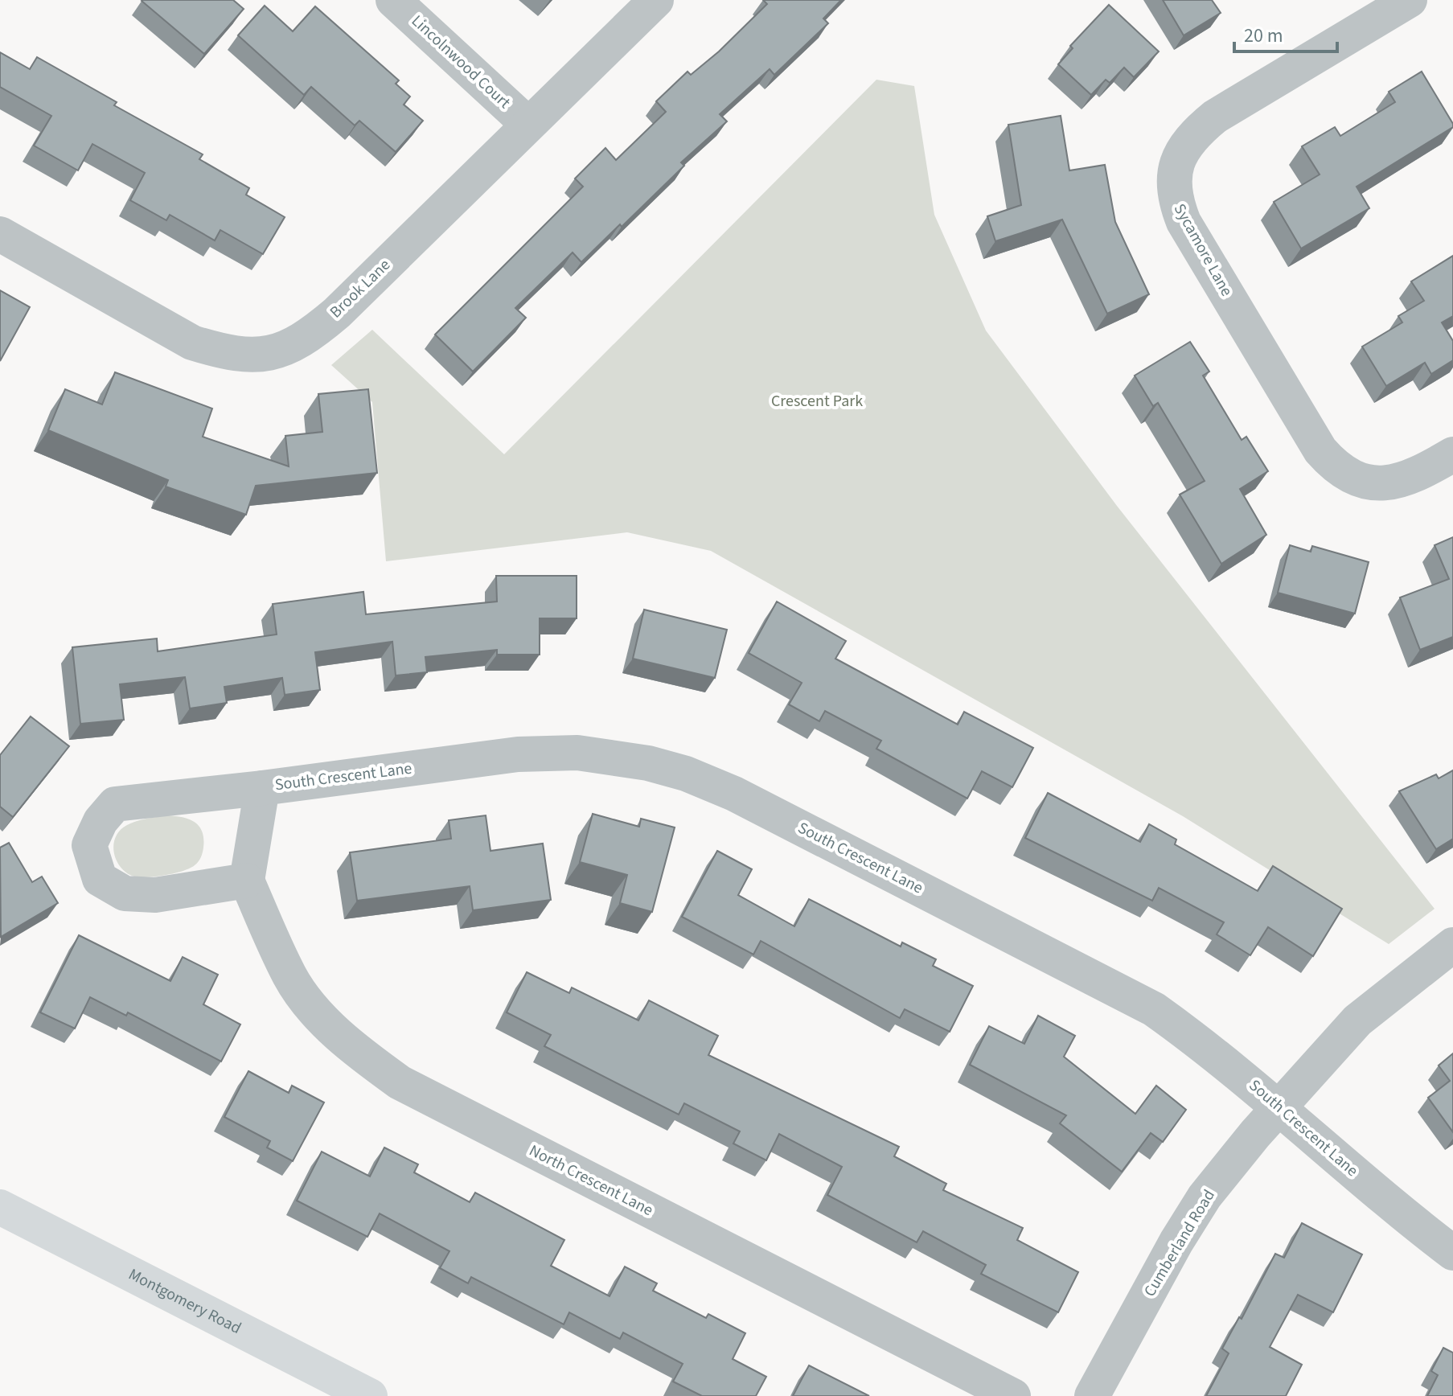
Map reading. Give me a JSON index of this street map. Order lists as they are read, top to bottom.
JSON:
{
  "streets": {
    "street": [
      "Lincolnwood Court",
      "Sycamore Lane",
      "Brook Lane",
      "South Crescent Lane",
      "North Crescent Lane",
      "Cumberland Road",
      "Montgomery Road"
    ]
  },
  "crossings": [
    ["Lincolnwood Court", "Brook Lane"],
    ["South Crescent Lane", "North Crescent Lane"],
    ["South Crescent Lane", "Cumberland Road"]
  ],
  "parks": ["Crescent Park"],
  "scale_bar": "20 m"
}
